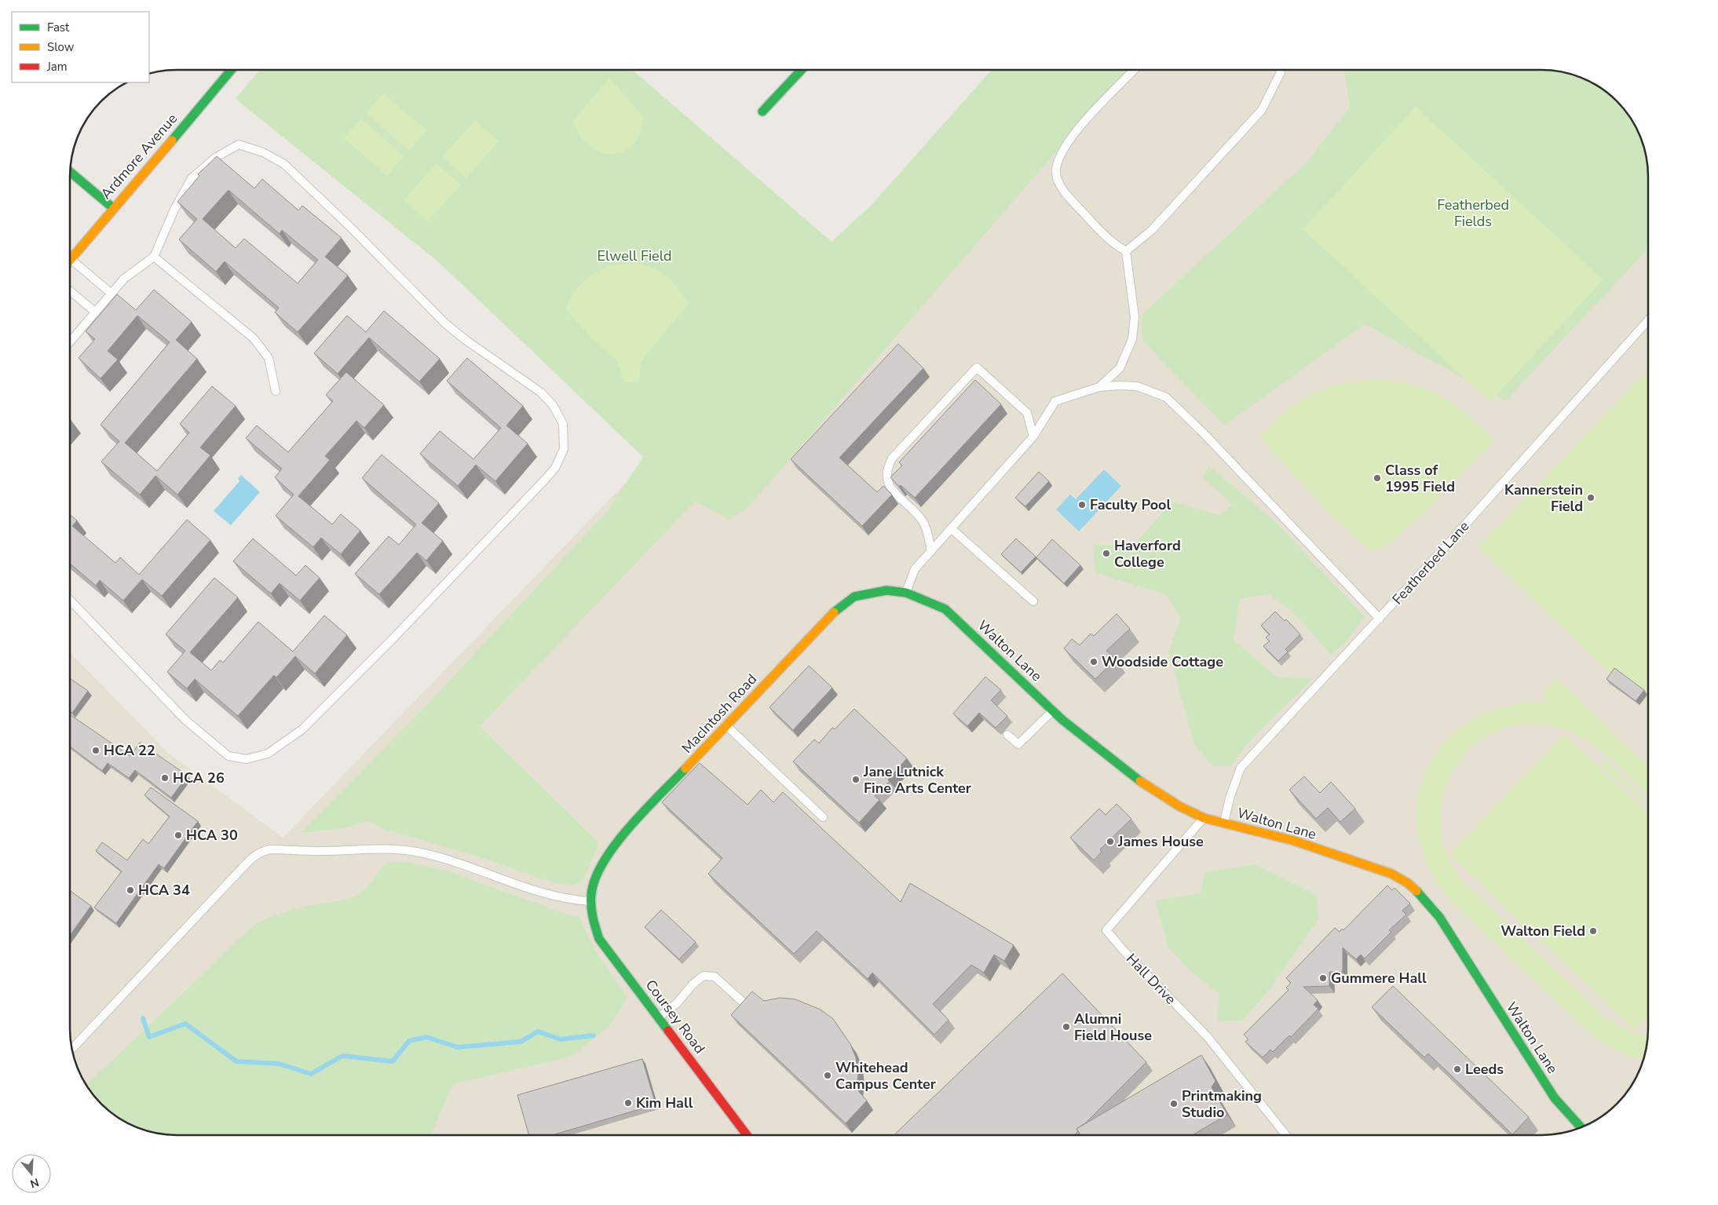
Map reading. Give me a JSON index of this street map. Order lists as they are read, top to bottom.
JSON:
{
  "streets": {
    "street": [
      "Ardmore Avenue",
      "Walton Lane",
      "MacIntosh Road",
      "Coursey Road"
    ],
    "lane": ["Featherbed Lane", "Hall Drive"]
  },
  "crossings": [
    ["Featherbed Lane", "Walton Lane"],
    ["Walton Lane", "MacIntosh Road"],
    ["Walton Lane", "Hall Drive"],
    ["MacIntosh Road", "Coursey Road"]
  ],
  "parks": ["Featherbed Fields", "Elwell Field"],
  "places": [
    "Class of 1995 Field",
    "Kannerstein Field",
    "Faculty Pool",
    "Haverford College",
    "Woodside Cottage",
    "HCA 22",
    "HCA 26",
    "Jane Lutnick Fine Arts Center",
    "HCA 30",
    "James House",
    "HCA 34",
    "Walton Field",
    "Gummere Hall",
    "Alumni Field House",
    "Leeds",
    "Whitehead Campus Center",
    "Kim Hall",
    "Printmaking Studio"
  ],
  "legend": ["Fast", "Slow", "Jam"],
  "north": "bottom"
}
